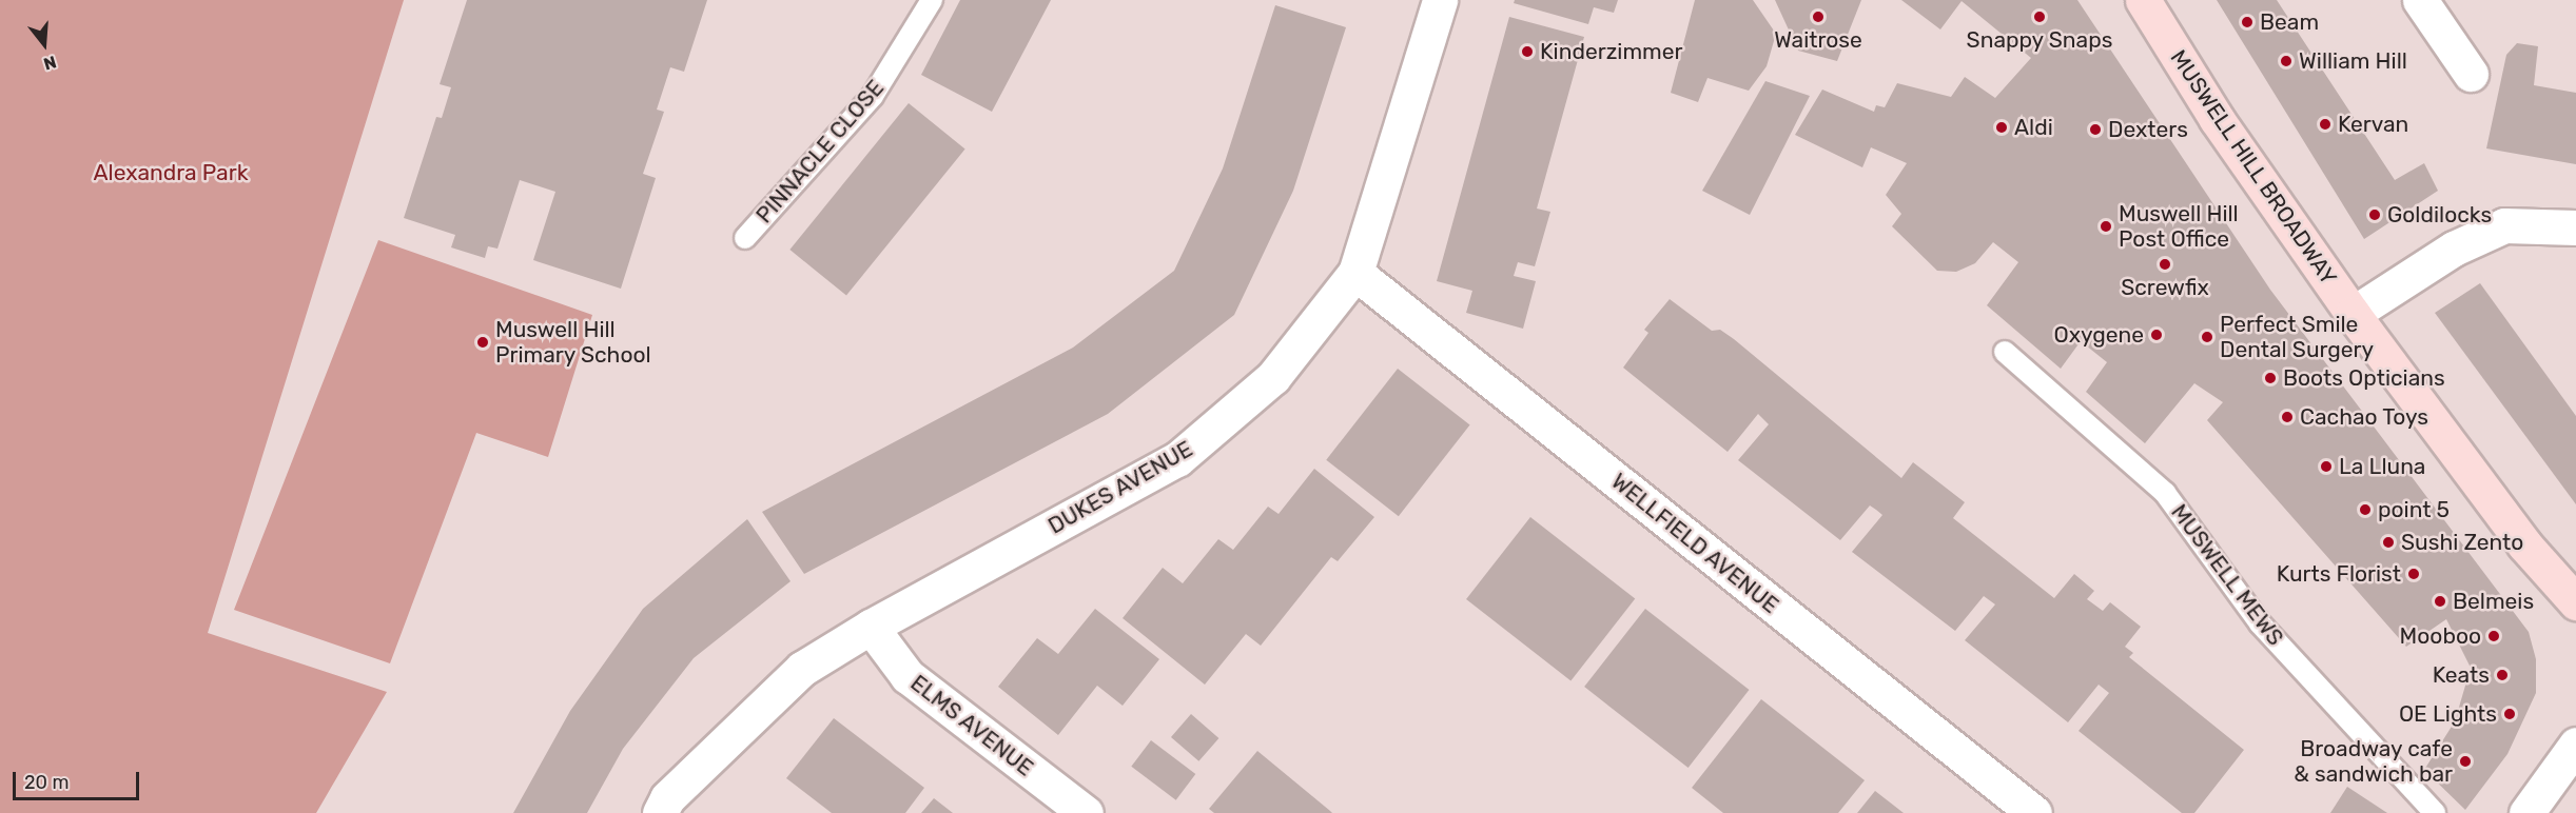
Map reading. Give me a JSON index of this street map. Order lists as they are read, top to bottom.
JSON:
{
  "streets": {
    "main road": ["MUSWELL HILL BROADWAY"],
    "street": ["DUKES AVENUE", "WELLFIELD AVENUE", "ELMS AVENUE"],
    "lane": ["PINNACLE CLOSE", "MUSWELL MEWS"]
  },
  "crossings": [
    ["DUKES AVENUE", "WELLFIELD AVENUE"],
    ["DUKES AVENUE", "ELMS AVENUE"]
  ],
  "parks": ["Alexandra Park"],
  "places": [
    "Waitrose",
    "Snappy Snaps",
    "Beam",
    "Kinderzimmer",
    "William Hill",
    "Kervan",
    "Aldi",
    "Dexters",
    "Goldilocks",
    "Muswell Hill Post Office",
    "Screwfix",
    "Oxygene",
    "Perfect Smile Dental Surgery",
    "Muswell Hill Primary School",
    "Boots Opticians",
    "Cachao Toys",
    "La Lluna",
    "point 5",
    "Sushi Zento",
    "Kurts Florist",
    "Belmeis",
    "Mooboo",
    "Keats",
    "OE Lights",
    "Broadway cafe & sandwich bar"
  ],
  "scale_bar": "20 m",
  "north": "bottom"
}
